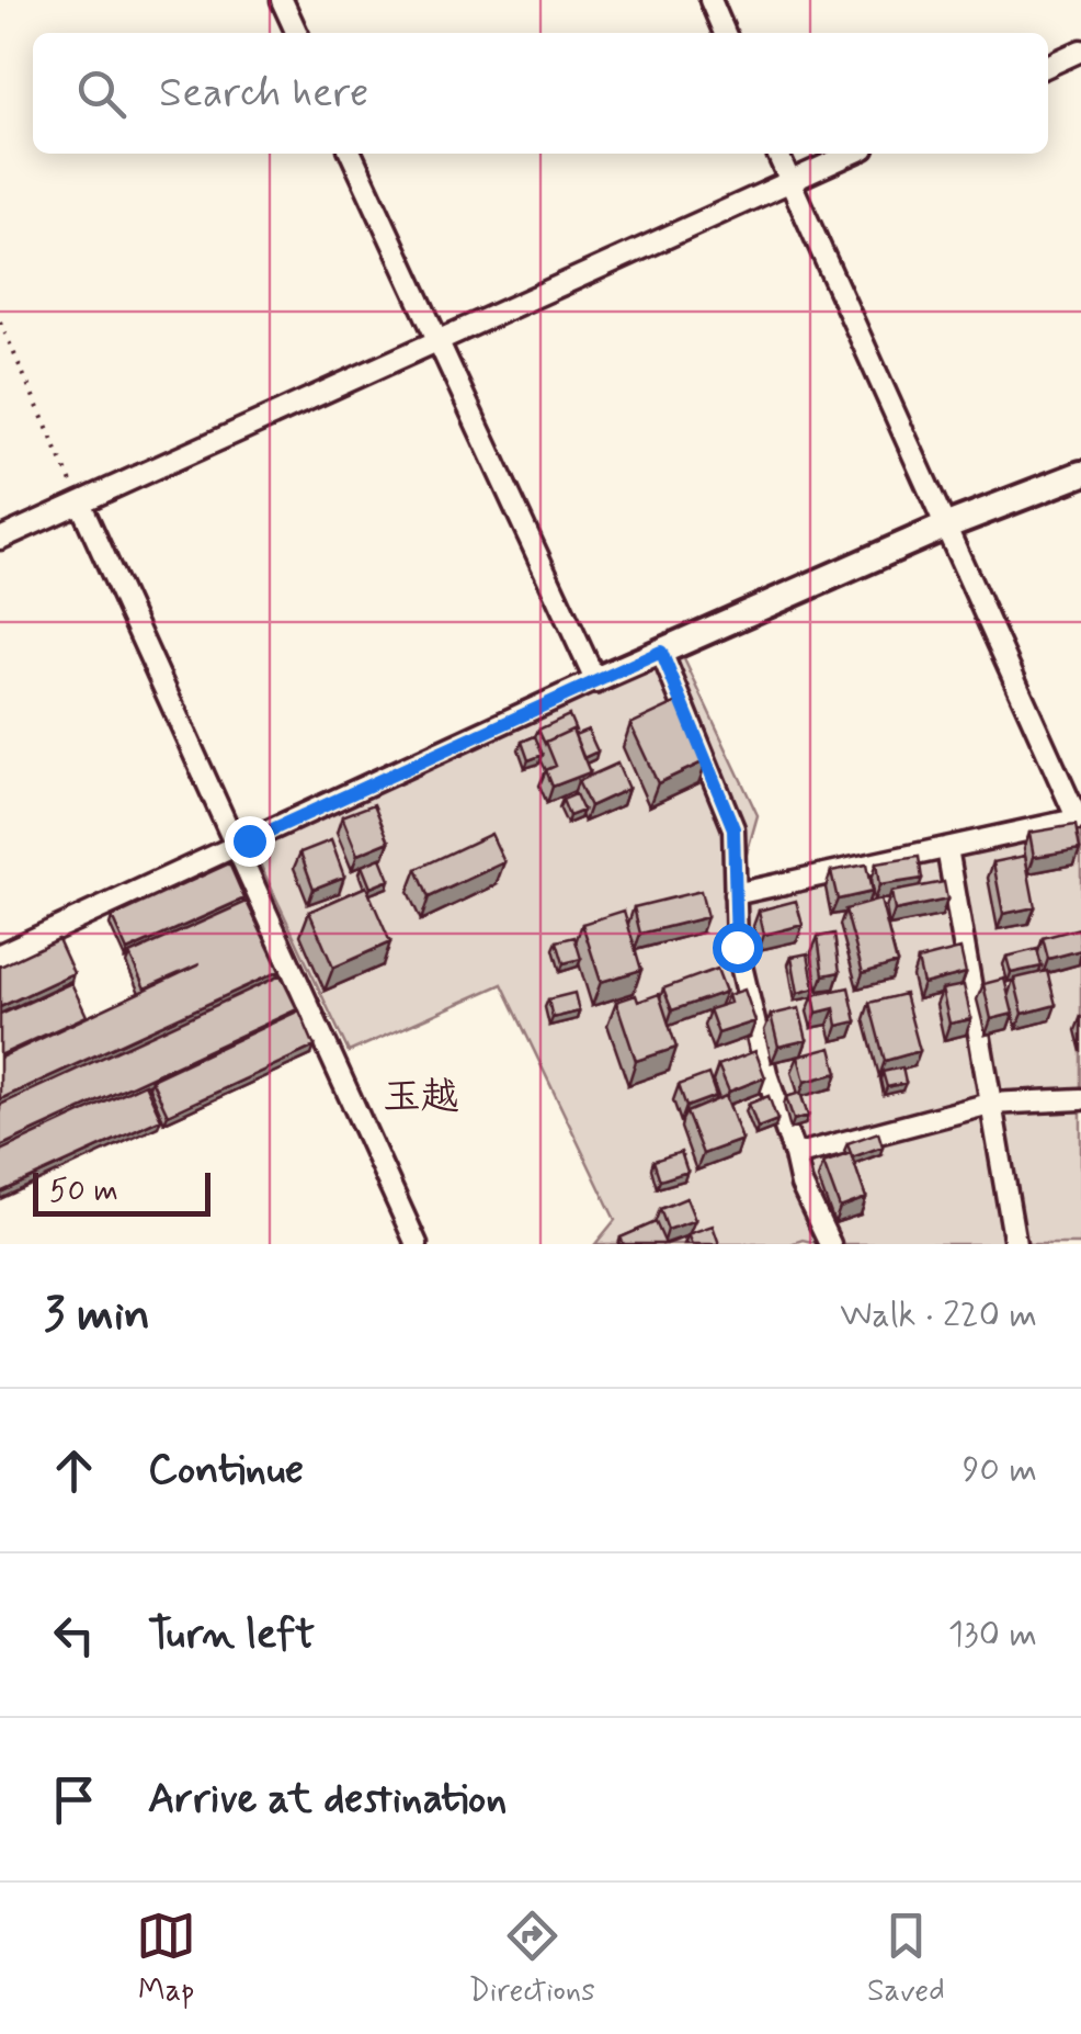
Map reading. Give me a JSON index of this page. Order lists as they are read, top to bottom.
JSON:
{
  "districts": ["玉越"],
  "scale_bar": "50 m",
  "page": {
    "search": "Search here",
    "scale": "50 m",
    "heading": ["3 min", "Walk · 220 m"],
    "list": [
      ["Continue", "90 m"],
      ["Turn left", "130 m"],
      "Arrive at destination"
    ],
    "nav": ["Map", "Directions", "Saved"]
  }
}
